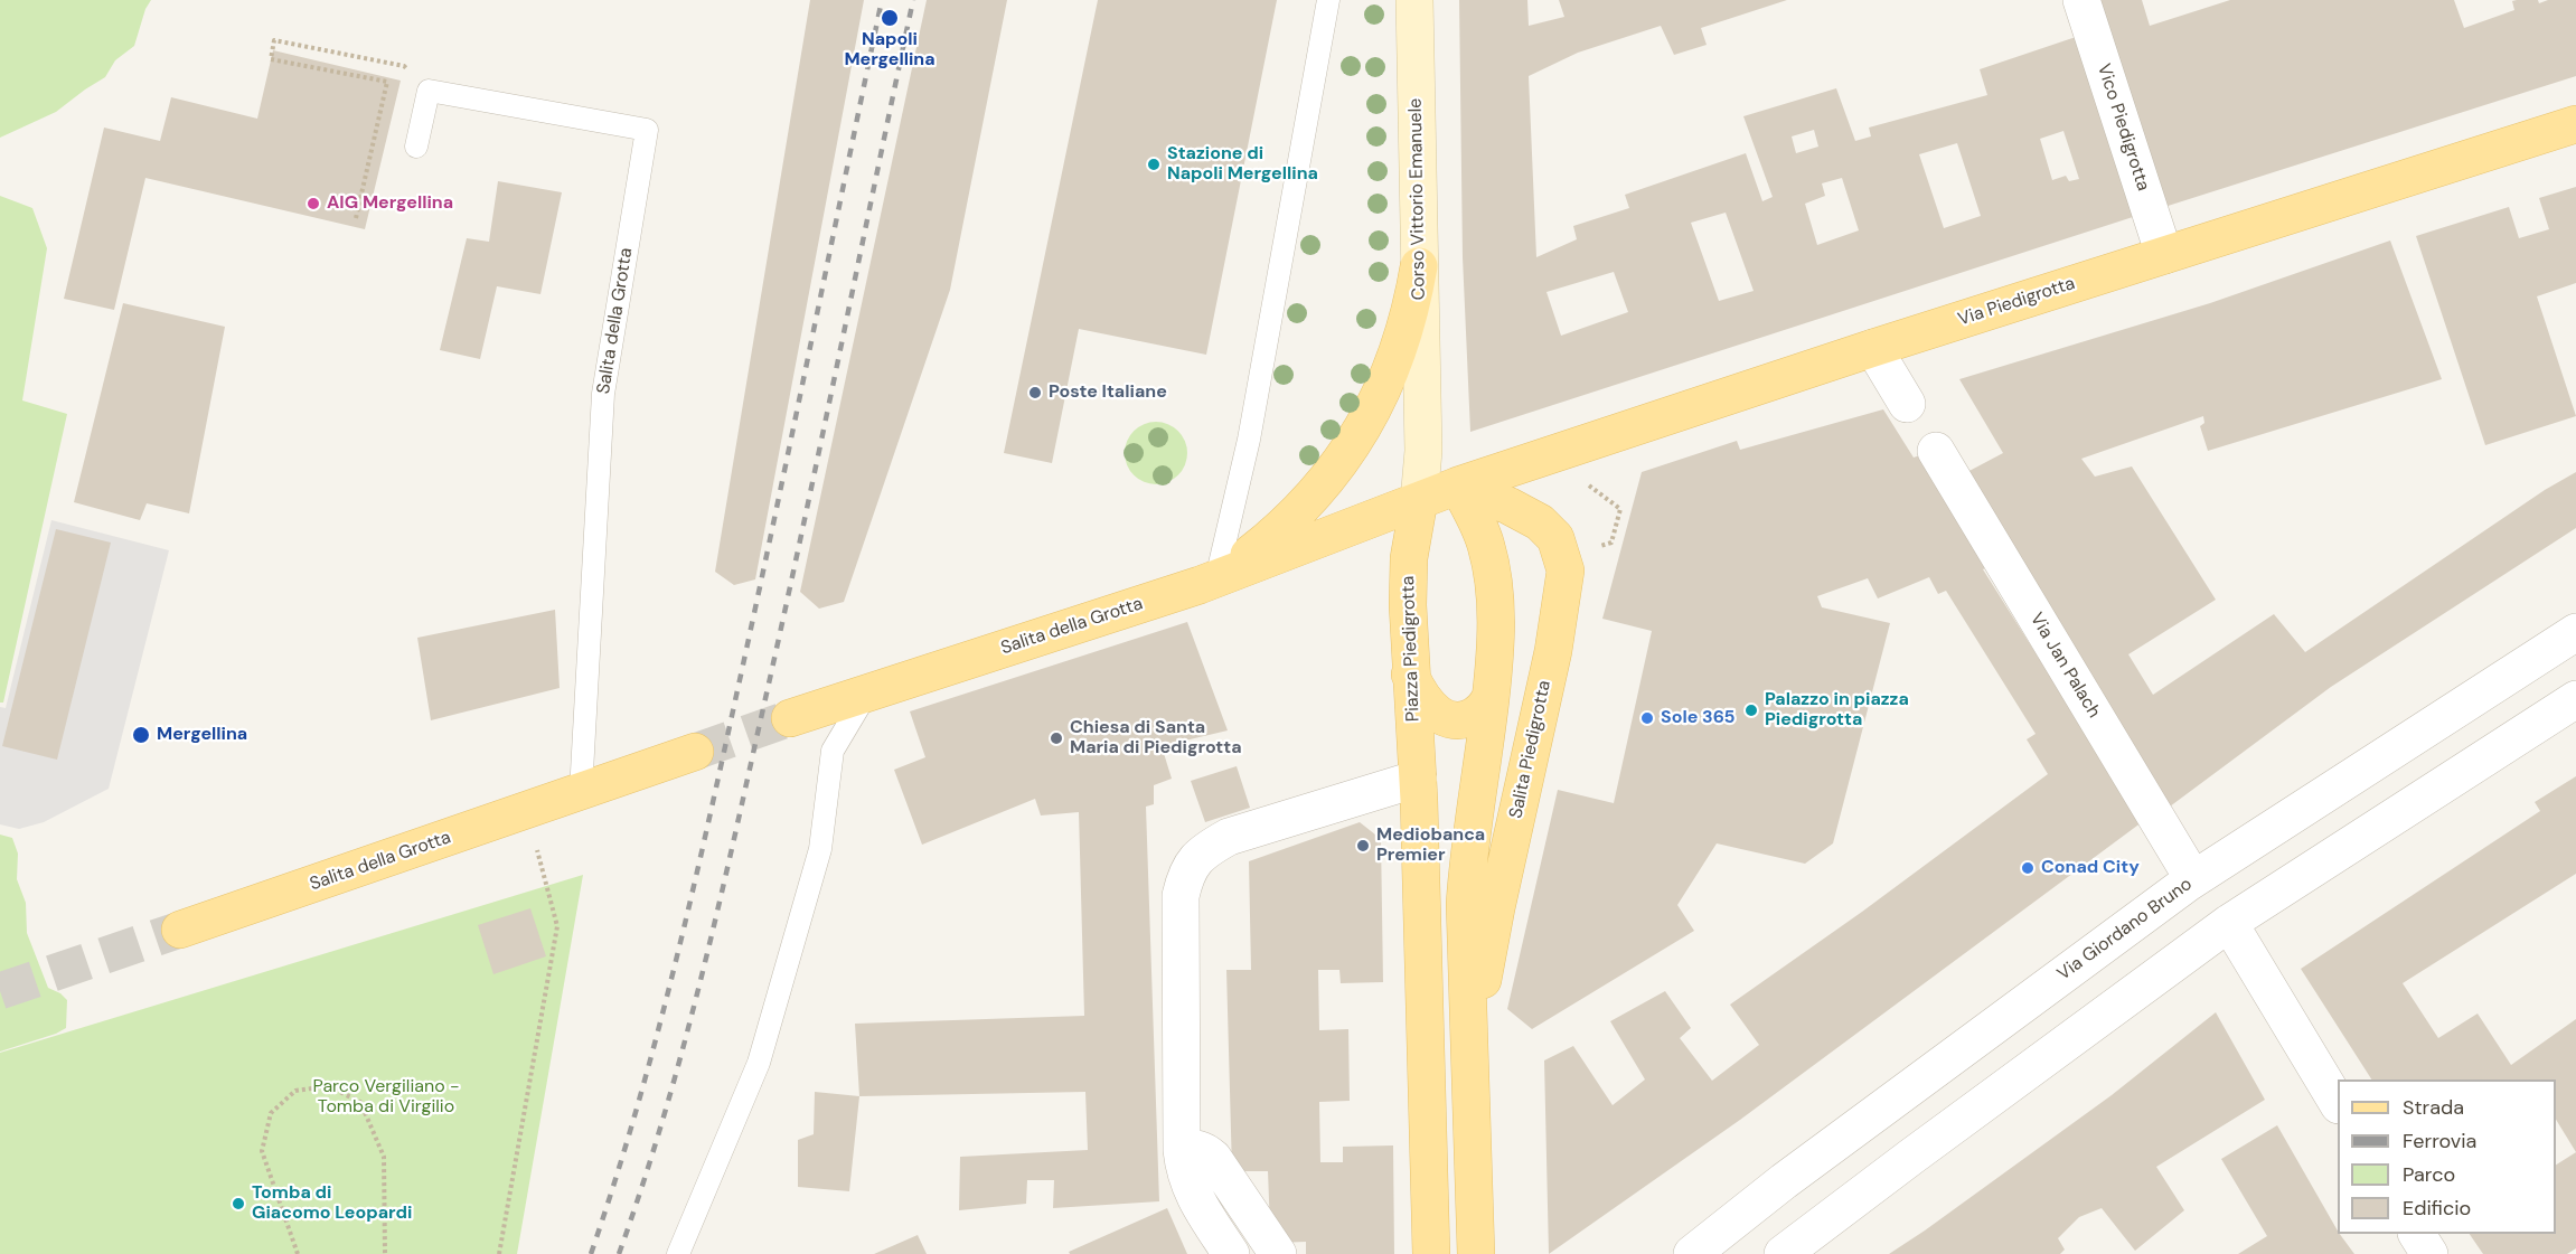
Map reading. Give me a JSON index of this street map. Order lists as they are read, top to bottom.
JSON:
{
  "streets": {
    "main road": [
      "Via Piedigrotta",
      "Salita della Grotta",
      "Piazza Piedigrotta",
      "Salita Piedigrotta"
    ],
    "street": [
      "Vico Piedigrotta",
      "Corso Vittorio Emanuele",
      "Via Jan Palach",
      "Via Giordano Bruno"
    ]
  },
  "crossings": [
    ["Vico Piedigrotta", "Via Piedigrotta"],
    ["Corso Vittorio Emanuele", "Piazza Piedigrotta"],
    ["Corso Vittorio Emanuele", "Salita Piedigrotta"],
    ["Via Piedigrotta", "Salita della Grotta"],
    ["Via Piedigrotta", "Piazza Piedigrotta"],
    ["Via Piedigrotta", "Salita Piedigrotta"],
    ["Salita della Grotta", "Piazza Piedigrotta"],
    ["Piazza Piedigrotta", "Salita Piedigrotta"],
    ["Via Jan Palach", "Via Giordano Bruno"]
  ],
  "parks": ["Parco Vergiliano - Tomba di Virgilio"],
  "places": [
    "Napoli Mergellina",
    "Stazione di Napoli Mergellina",
    "AIG Mergellina",
    "Poste Italiane",
    "Palazzo in piazza Piedigrotta",
    "Sole 365",
    "Mergellina",
    "Chiesa di Santa Maria di Piedigrotta",
    "Mediobanca Premier",
    "Conad City",
    "Tomba di Giacomo Leopardi"
  ],
  "legend": [
    "Strada",
    "Ferrovia",
    "Parco",
    "Edificio"
  ]
}
